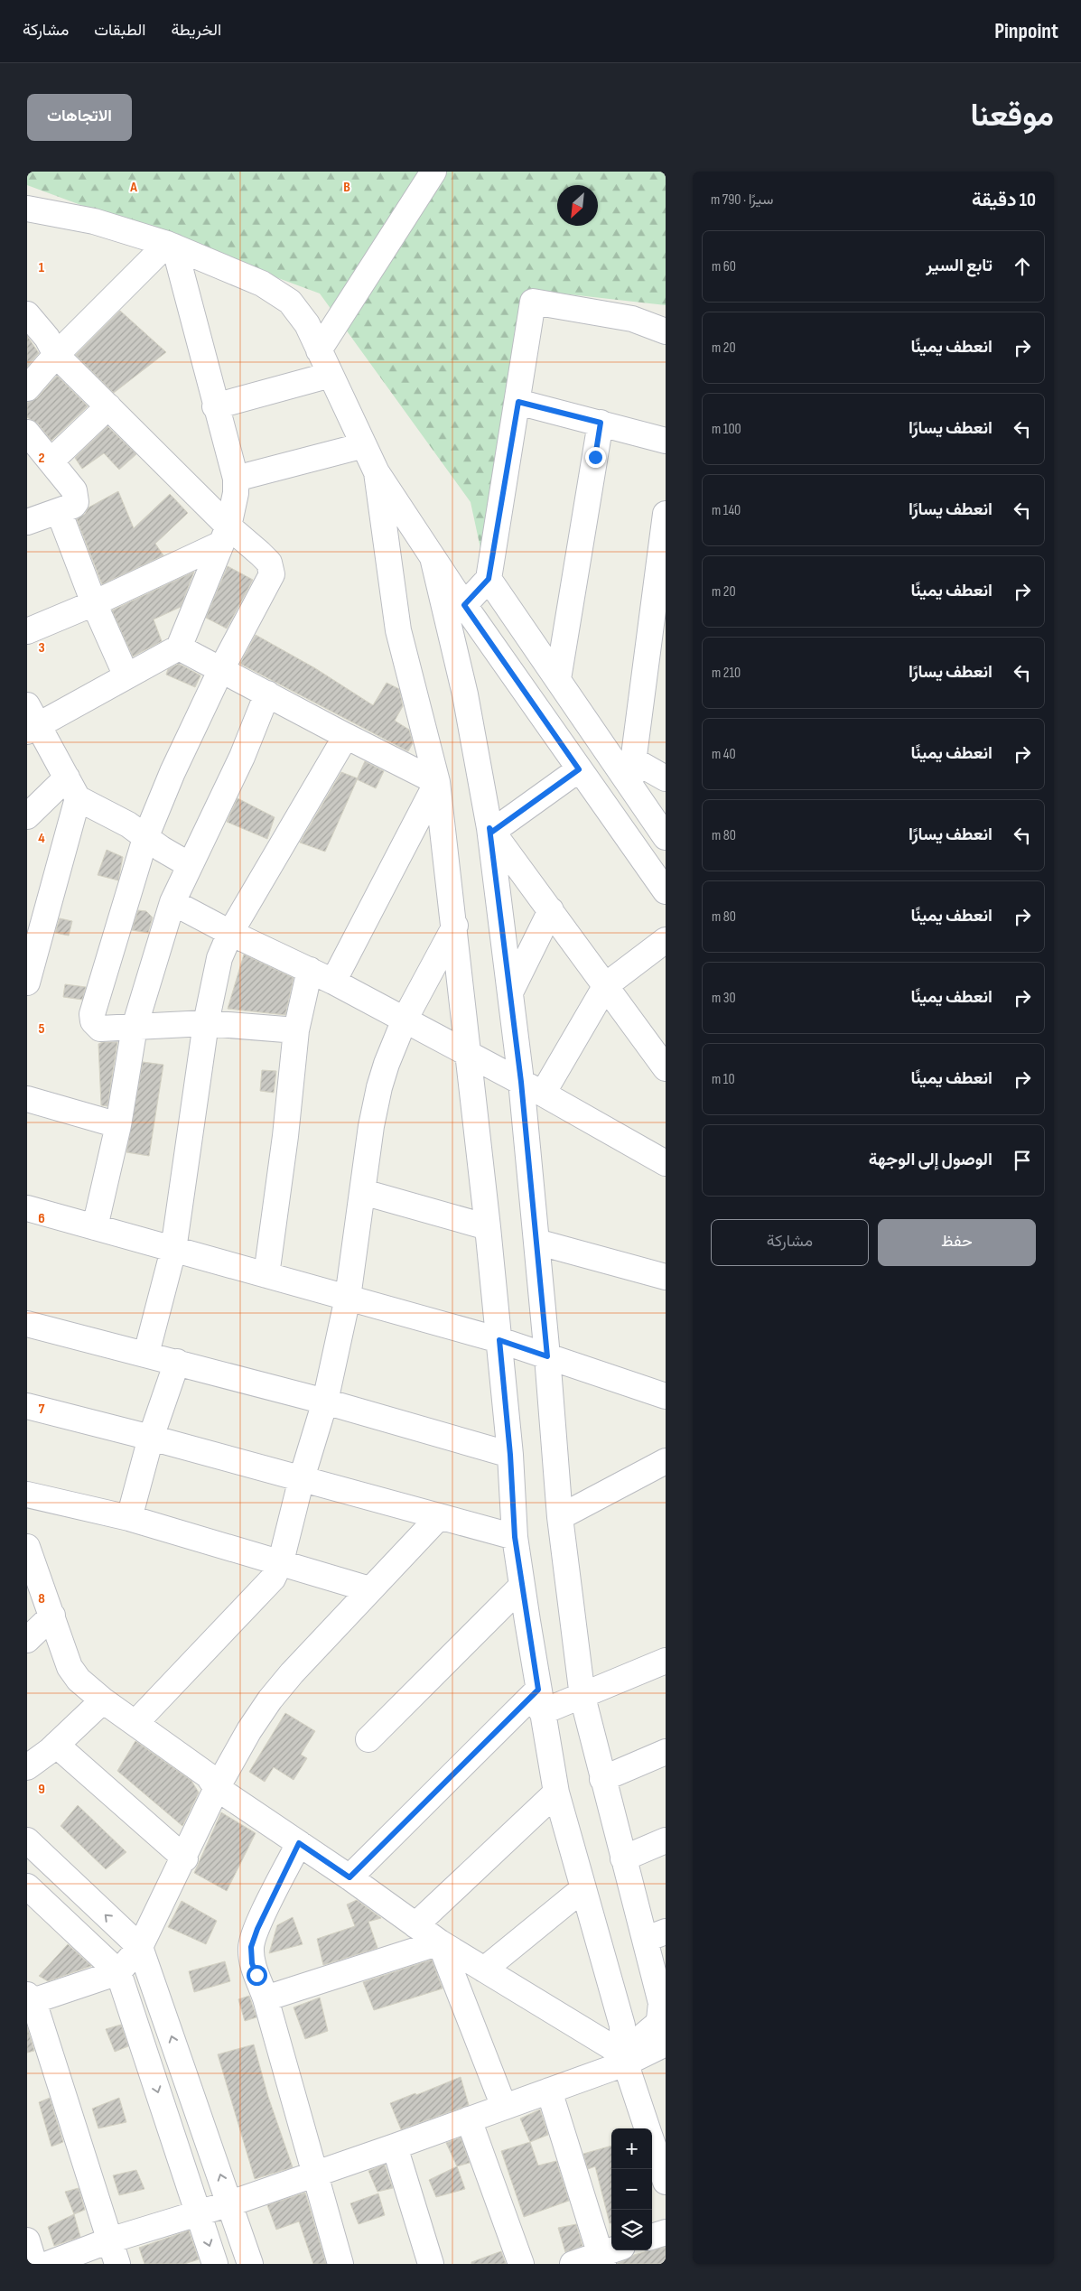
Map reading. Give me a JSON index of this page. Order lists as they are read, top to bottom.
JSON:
{
  "north": "bottom left",
  "page": {
    "header": "Pinpoint",
    "nav": ["الخريطة", "الطبقات", "مشاركة"],
    "title": "موقعنا",
    "buttons": [
      "الاتجاهات",
      ["حفظ", "مشاركة"]
    ],
    "heading": ["10 دقيقة", "سيرًا · 790 m"],
    "list": [
      ["تابع السير", "60 m"],
      ["انعطف يمينًا", "20 m"],
      ["انعطف يسارًا", "100 m"],
      ["انعطف يسارًا", "140 m"],
      ["انعطف يمينًا", "20 m"],
      ["انعطف يسارًا", "210 m"],
      ["انعطف يمينًا", "40 m"],
      ["انعطف يسارًا", "80 m"],
      ["انعطف يمينًا", "80 m"],
      ["انعطف يمينًا", "30 m"],
      ["انعطف يمينًا", "10 m"],
      "الوصول إلى الوجهة"
    ],
    "map_buttons": ["+", "−"]
  },
  "grid": {
    "columns": ["A", "B"],
    "rows": [
      "1",
      "2",
      "3",
      "4",
      "5",
      "6",
      "7",
      "8",
      "9"
    ]
  }
}
